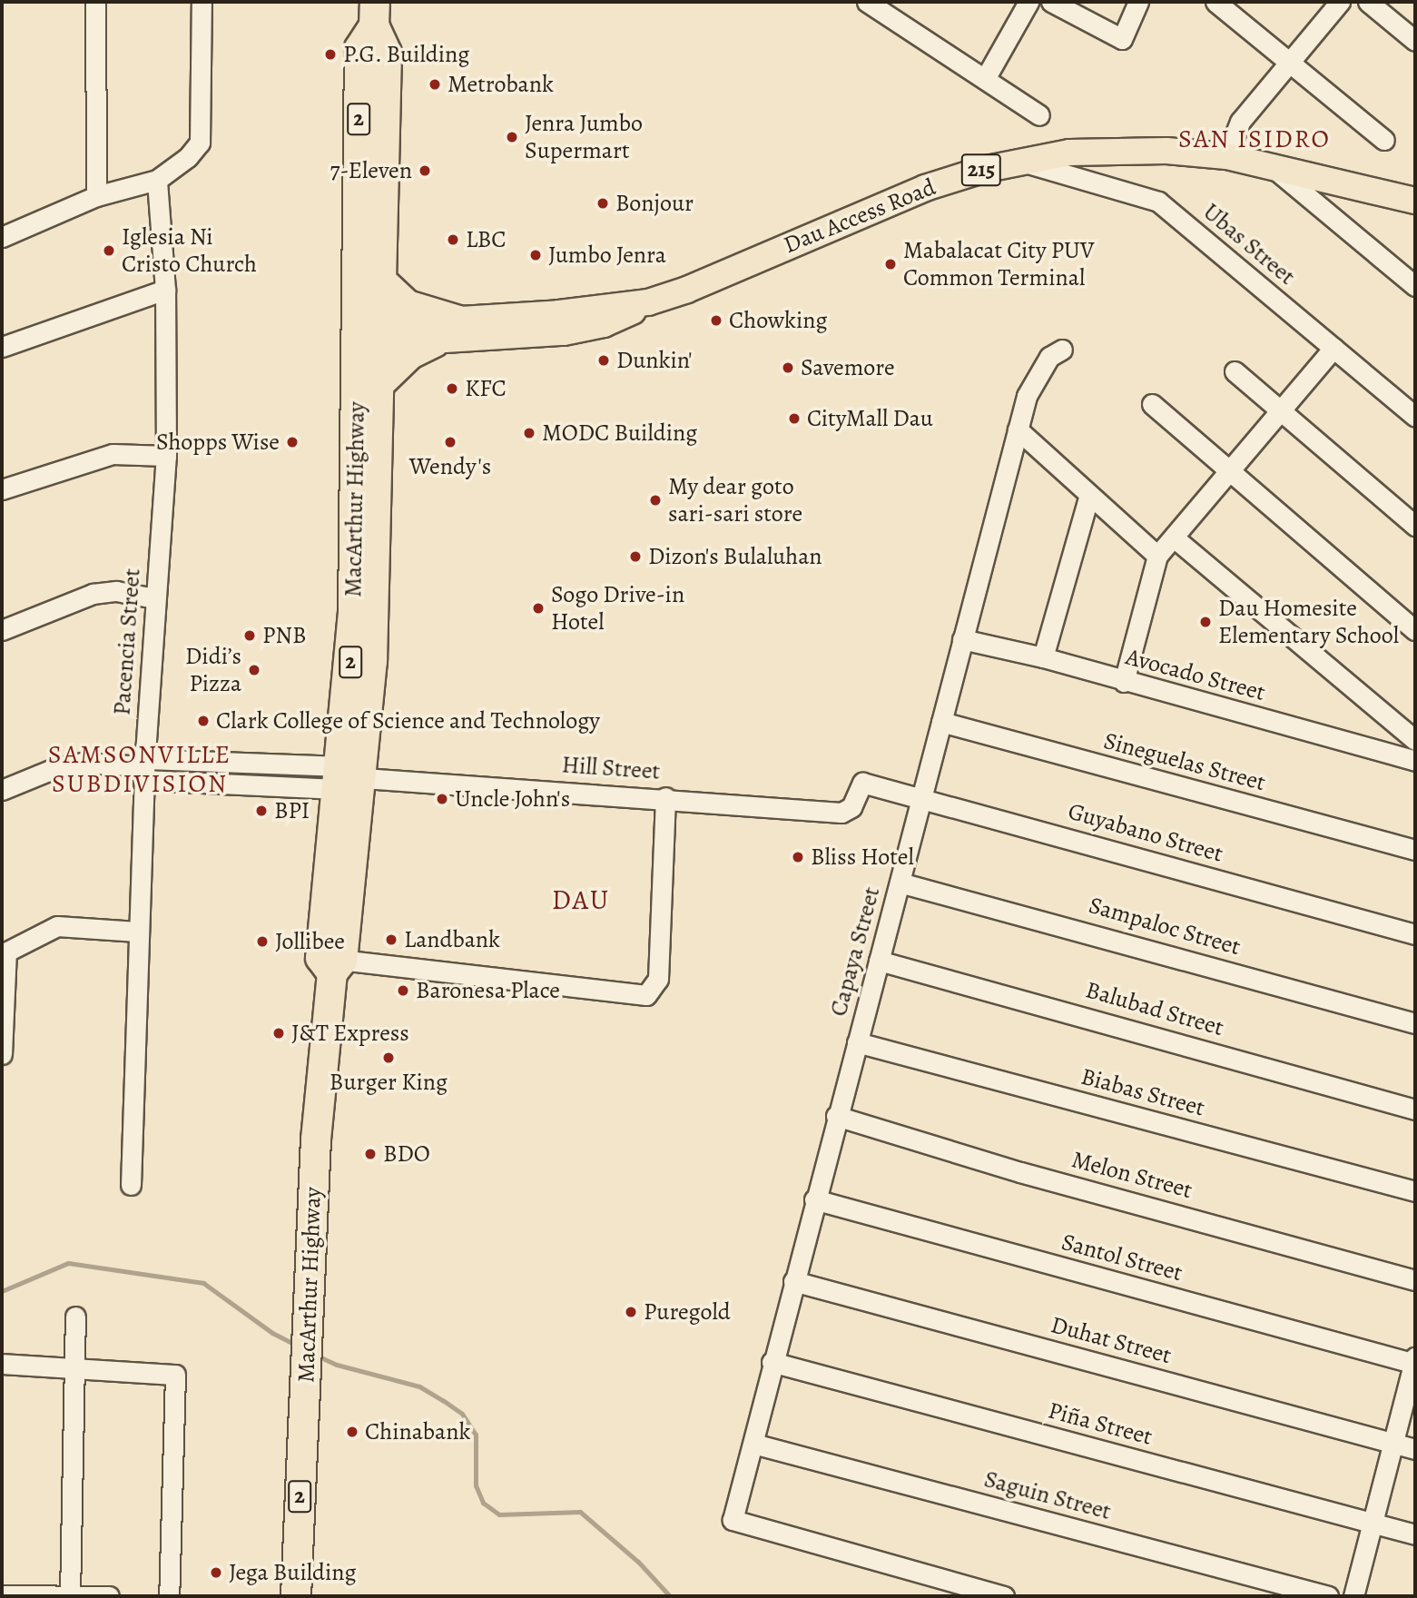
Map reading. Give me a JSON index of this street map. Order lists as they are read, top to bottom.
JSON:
{
  "streets": {
    "highway": ["2", "MacArthur Highway"],
    "main road": ["215", "Dau Access Road"],
    "street": [
      "Ubas Street",
      "Pacencia Street",
      "Avocado Street",
      "Sineguelas Street",
      "Hill Street",
      "Guyabano Street",
      "Sampaloc Street",
      "Capaya Street",
      "Balubad Street",
      "Biabas Street",
      "Melon Street",
      "Santol Street",
      "Duhat Street",
      "Piña Street",
      "Saguin Street"
    ]
  },
  "crossings": [
    ["Dau Access Road", "Ubas Street"],
    ["Dau Access Road", "MacArthur Highway"],
    ["MacArthur Highway", "Hill Street"],
    ["Pacencia Street", "Hill Street"],
    ["Avocado Street", "Capaya Street"],
    ["Sineguelas Street", "Capaya Street"],
    ["Hill Street", "Guyabano Street"],
    ["Guyabano Street", "Capaya Street"],
    ["Sampaloc Street", "Capaya Street"],
    ["Capaya Street", "Balubad Street"],
    ["Capaya Street", "Biabas Street"],
    ["Capaya Street", "Melon Street"],
    ["Capaya Street", "Santol Street"],
    ["Capaya Street", "Duhat Street"],
    ["Capaya Street", "Piña Street"],
    ["Capaya Street", "Saguin Street"]
  ],
  "districts": ["SAN ISIDRO", "SAMSONVILLE SUBDIVISION", "DAU"],
  "places": [
    "P.G. Building",
    "Metrobank",
    "Jenra Jumbo Supermart",
    "7-Eleven",
    "Bonjour",
    "LBC",
    "Iglesia Ni Cristo Church",
    "Jumbo Jenra",
    "Mabalacat City PUV Common Terminal",
    "Chowking",
    "Dunkin'",
    "Savemore",
    "KFC",
    "CityMall Dau",
    "MODC Building",
    "Shopps Wise",
    "Wendy's",
    "My dear goto sari-sari store",
    "Dizon's Bulaluhan",
    "Sogo Drive-in Hotel",
    "Dau Homesite Elementary School",
    "PNB",
    "Didi’s Pizza",
    "Clark College of Science and Technology",
    "Uncle John's",
    "BPI",
    "Bliss Hotel",
    "Landbank",
    "Jollibee",
    "Baronesa Place",
    "J&T Express",
    "Burger King",
    "BDO",
    "Puregold",
    "Chinabank",
    "Jega Building"
  ]
}
